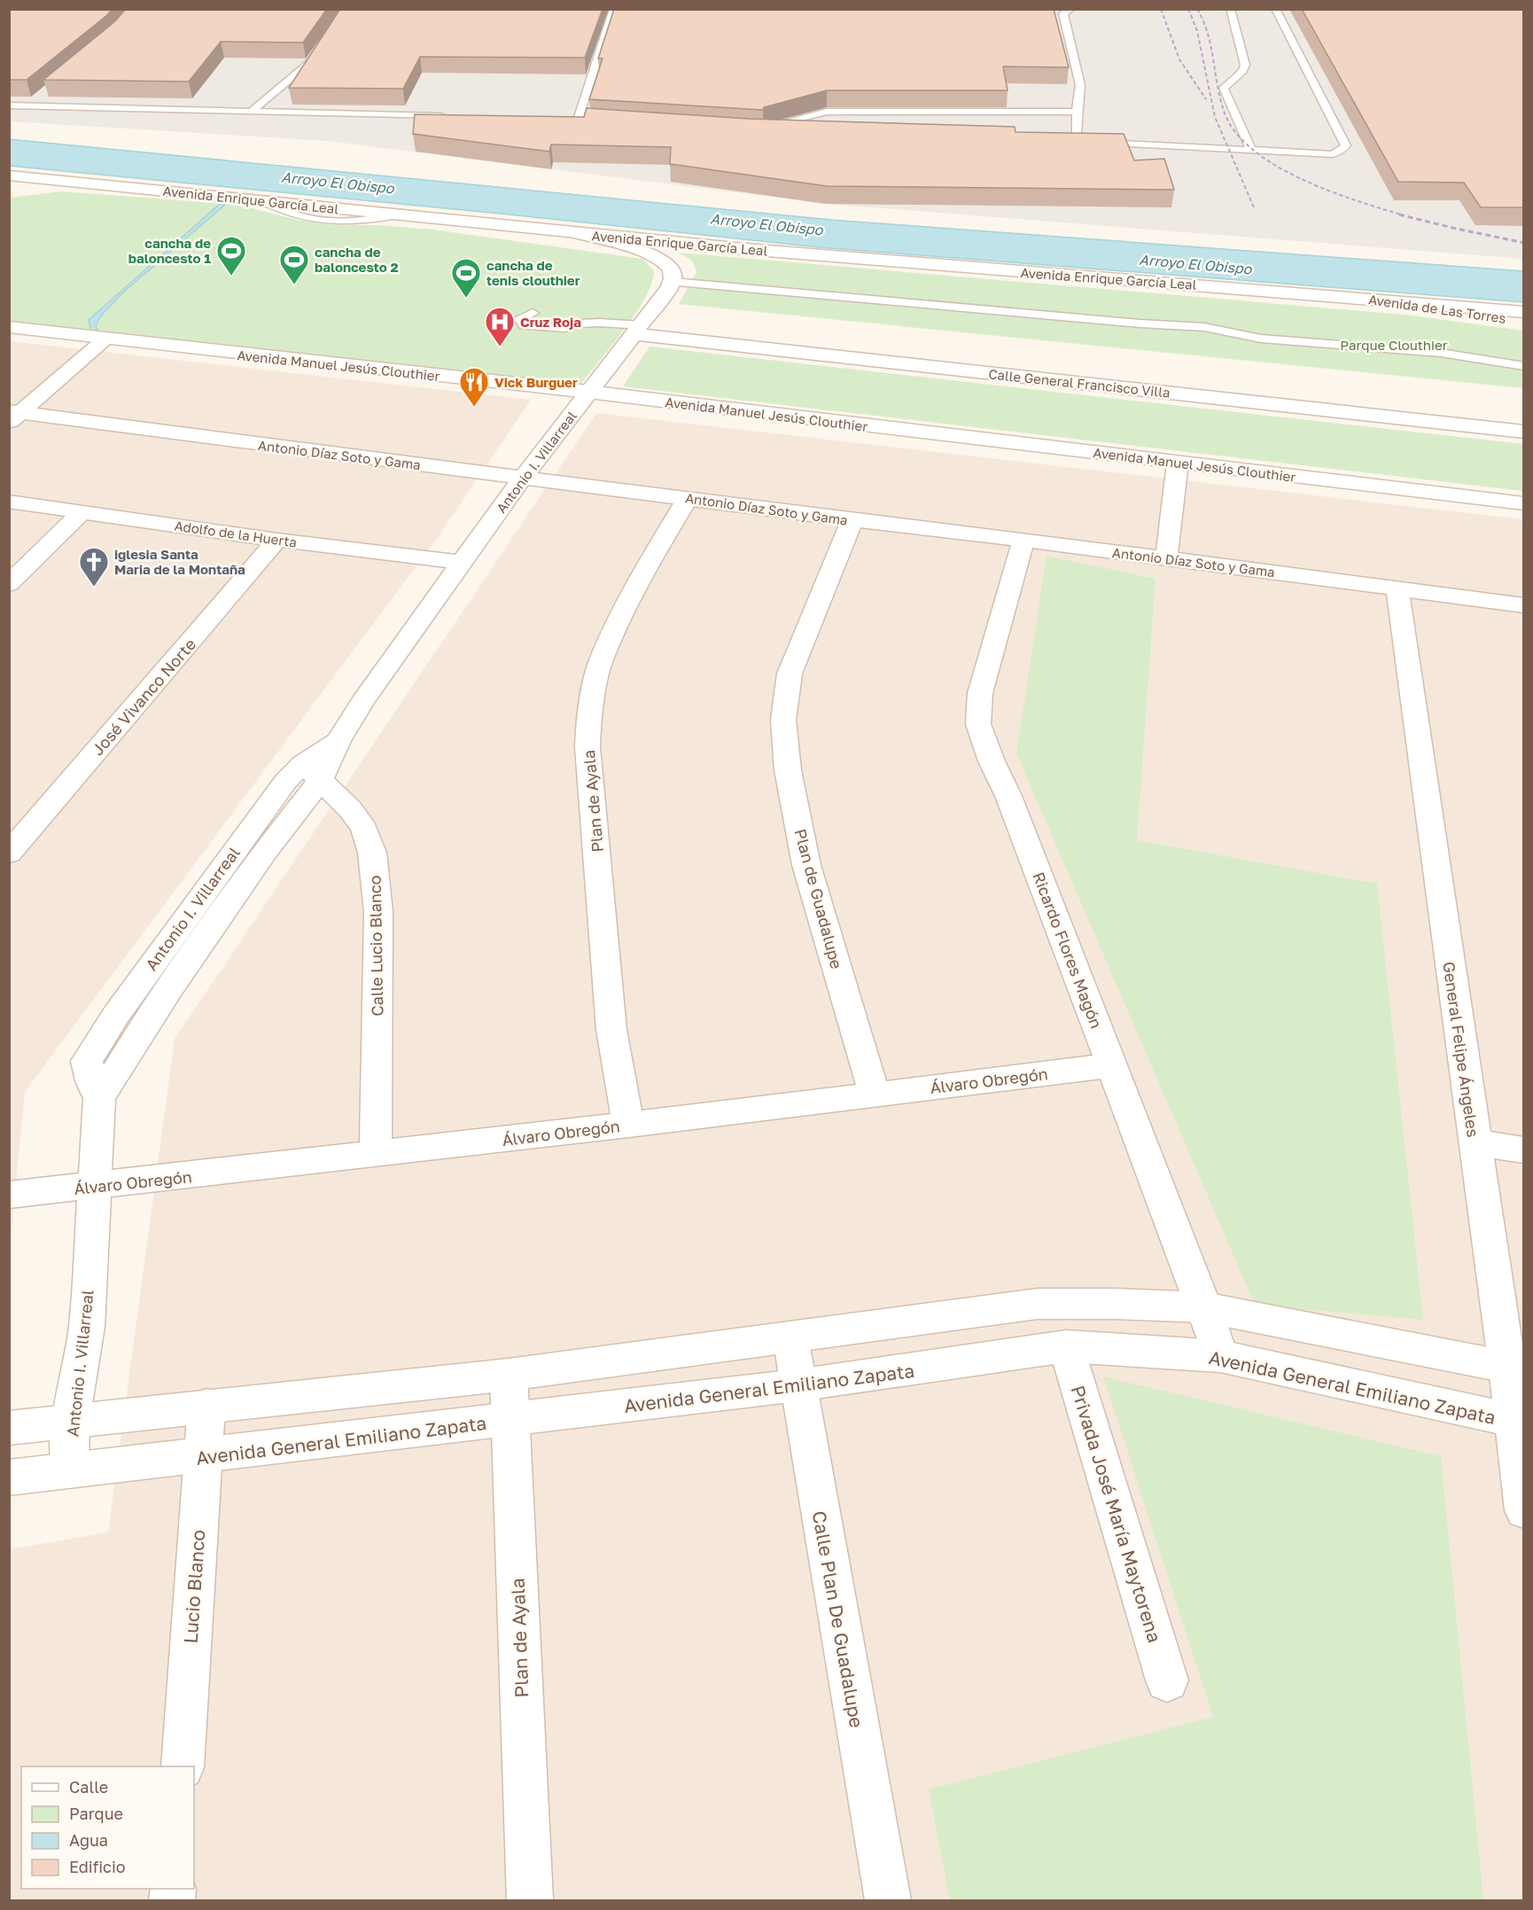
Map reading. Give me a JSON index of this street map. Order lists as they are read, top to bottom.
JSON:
{
  "streets": {
    "street": [
      "Avenida Enrique García Leal",
      "Avenida de Las Torres",
      "Avenida Manuel Jesús Clouthier",
      "Calle General Francisco Villa",
      "Antonio Díaz Soto y Gama",
      "Antonio I. Villarreal",
      "Adolfo de la Huerta",
      "José Vivanco Norte",
      "Plan de Ayala",
      "Plan de Guadalupe",
      "Calle Lucio Blanco",
      "Ricardo Flores Magón",
      "General Felipe Ángeles",
      "Álvaro Obregón",
      "Avenida General Emiliano Zapata",
      "Privada José María Maytorena",
      "Lucio Blanco",
      "Calle Plan De Guadalupe"
    ]
  },
  "crossings": [
    ["Avenida Enrique García Leal", "Avenida de Las Torres"],
    ["Avenida Manuel Jesús Clouthier", "Antonio I. Villarreal"],
    ["Calle General Francisco Villa", "Antonio I. Villarreal"],
    ["Antonio Díaz Soto y Gama", "Antonio I. Villarreal"],
    ["Antonio Díaz Soto y Gama", "Plan de Ayala"],
    ["Antonio Díaz Soto y Gama", "Plan de Guadalupe"],
    ["Antonio Díaz Soto y Gama", "Ricardo Flores Magón"],
    ["Antonio Díaz Soto y Gama", "General Felipe Ángeles"],
    ["Antonio I. Villarreal", "Adolfo de la Huerta"],
    ["Antonio I. Villarreal", "Calle Lucio Blanco"],
    ["Antonio I. Villarreal", "Álvaro Obregón"],
    ["Antonio I. Villarreal", "Avenida General Emiliano Zapata"],
    ["Adolfo de la Huerta", "José Vivanco Norte"],
    ["Plan de Ayala", "Álvaro Obregón"],
    ["Plan de Ayala", "Avenida General Emiliano Zapata"],
    ["Plan de Guadalupe", "Álvaro Obregón"],
    ["Calle Lucio Blanco", "Álvaro Obregón"],
    ["Ricardo Flores Magón", "Álvaro Obregón"],
    ["Ricardo Flores Magón", "Avenida General Emiliano Zapata"],
    ["General Felipe Ángeles", "Avenida General Emiliano Zapata"],
    ["Avenida General Emiliano Zapata", "Privada José María Maytorena"],
    ["Avenida General Emiliano Zapata", "Lucio Blanco"],
    ["Avenida General Emiliano Zapata", "Calle Plan De Guadalupe"]
  ],
  "water": ["Arroyo El Obispo"],
  "parks": ["Parque Clouthier"],
  "places": {
    "sports": ["cancha de baloncesto 1", "cancha de baloncesto 2", "cancha de tenis clouthier"],
    "hospital": ["Cruz Roja"],
    "restaurant": ["Vick Burguer"],
    "church": ["iglesia Santa Maria de la Montaña"]
  },
  "legend": [
    "Calle",
    "Parque",
    "Agua",
    "Edificio"
  ]
}
